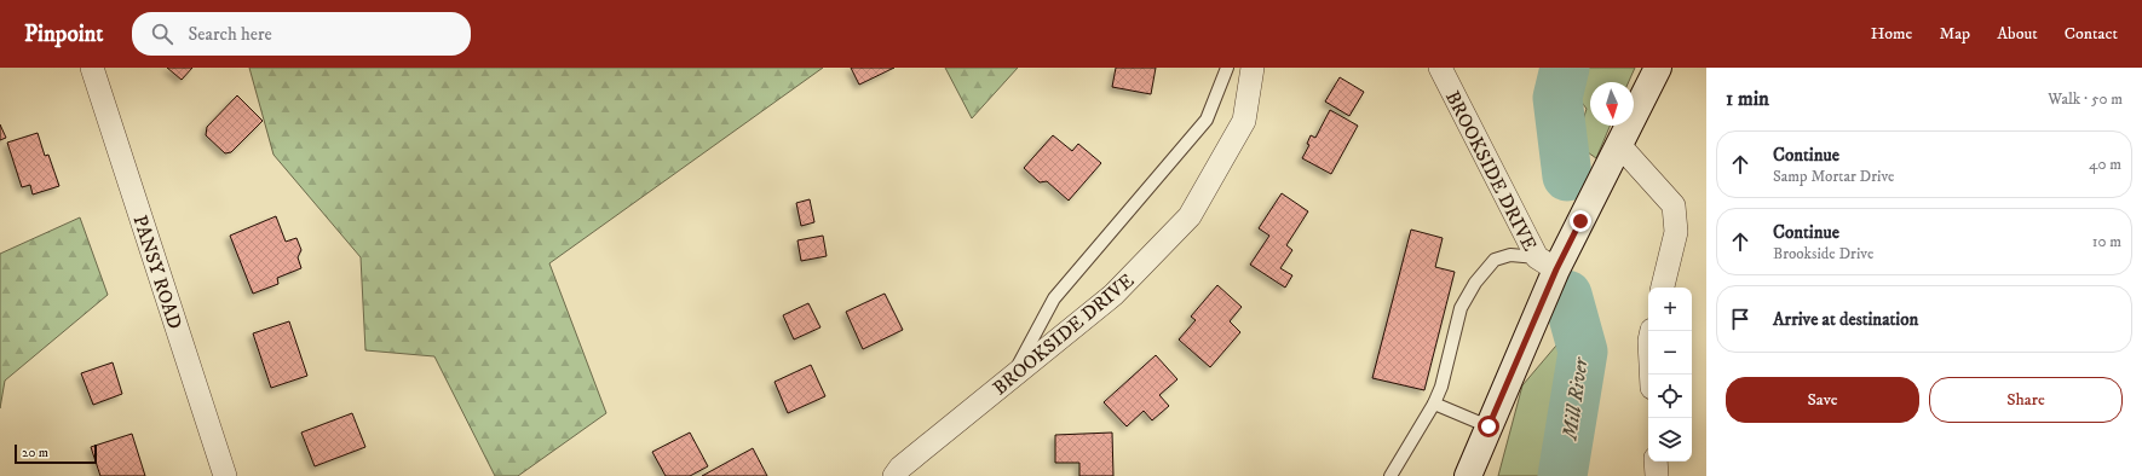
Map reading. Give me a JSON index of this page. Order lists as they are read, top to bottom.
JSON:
{
  "streets": {
    "main road": ["BROOKSIDE DRIVE"],
    "street": ["PANSY ROAD"]
  },
  "water": ["Mill River"],
  "scale_bar": "20 m",
  "north": "bottom",
  "page": {
    "header": "Pinpoint",
    "search": "Search here",
    "nav": [
      "Home",
      "Map",
      "About",
      "Contact"
    ],
    "heading": ["1 min", "Walk · 50 m"],
    "list": [
      ["Continue", "Samp Mortar Drive", "40 m"],
      ["Continue", "Brookside Drive", "10 m"],
      "Arrive at destination"
    ],
    "map_buttons": ["+", "−"],
    "buttons": ["Save", "Share"],
    "scale": "20 m"
  }
}
